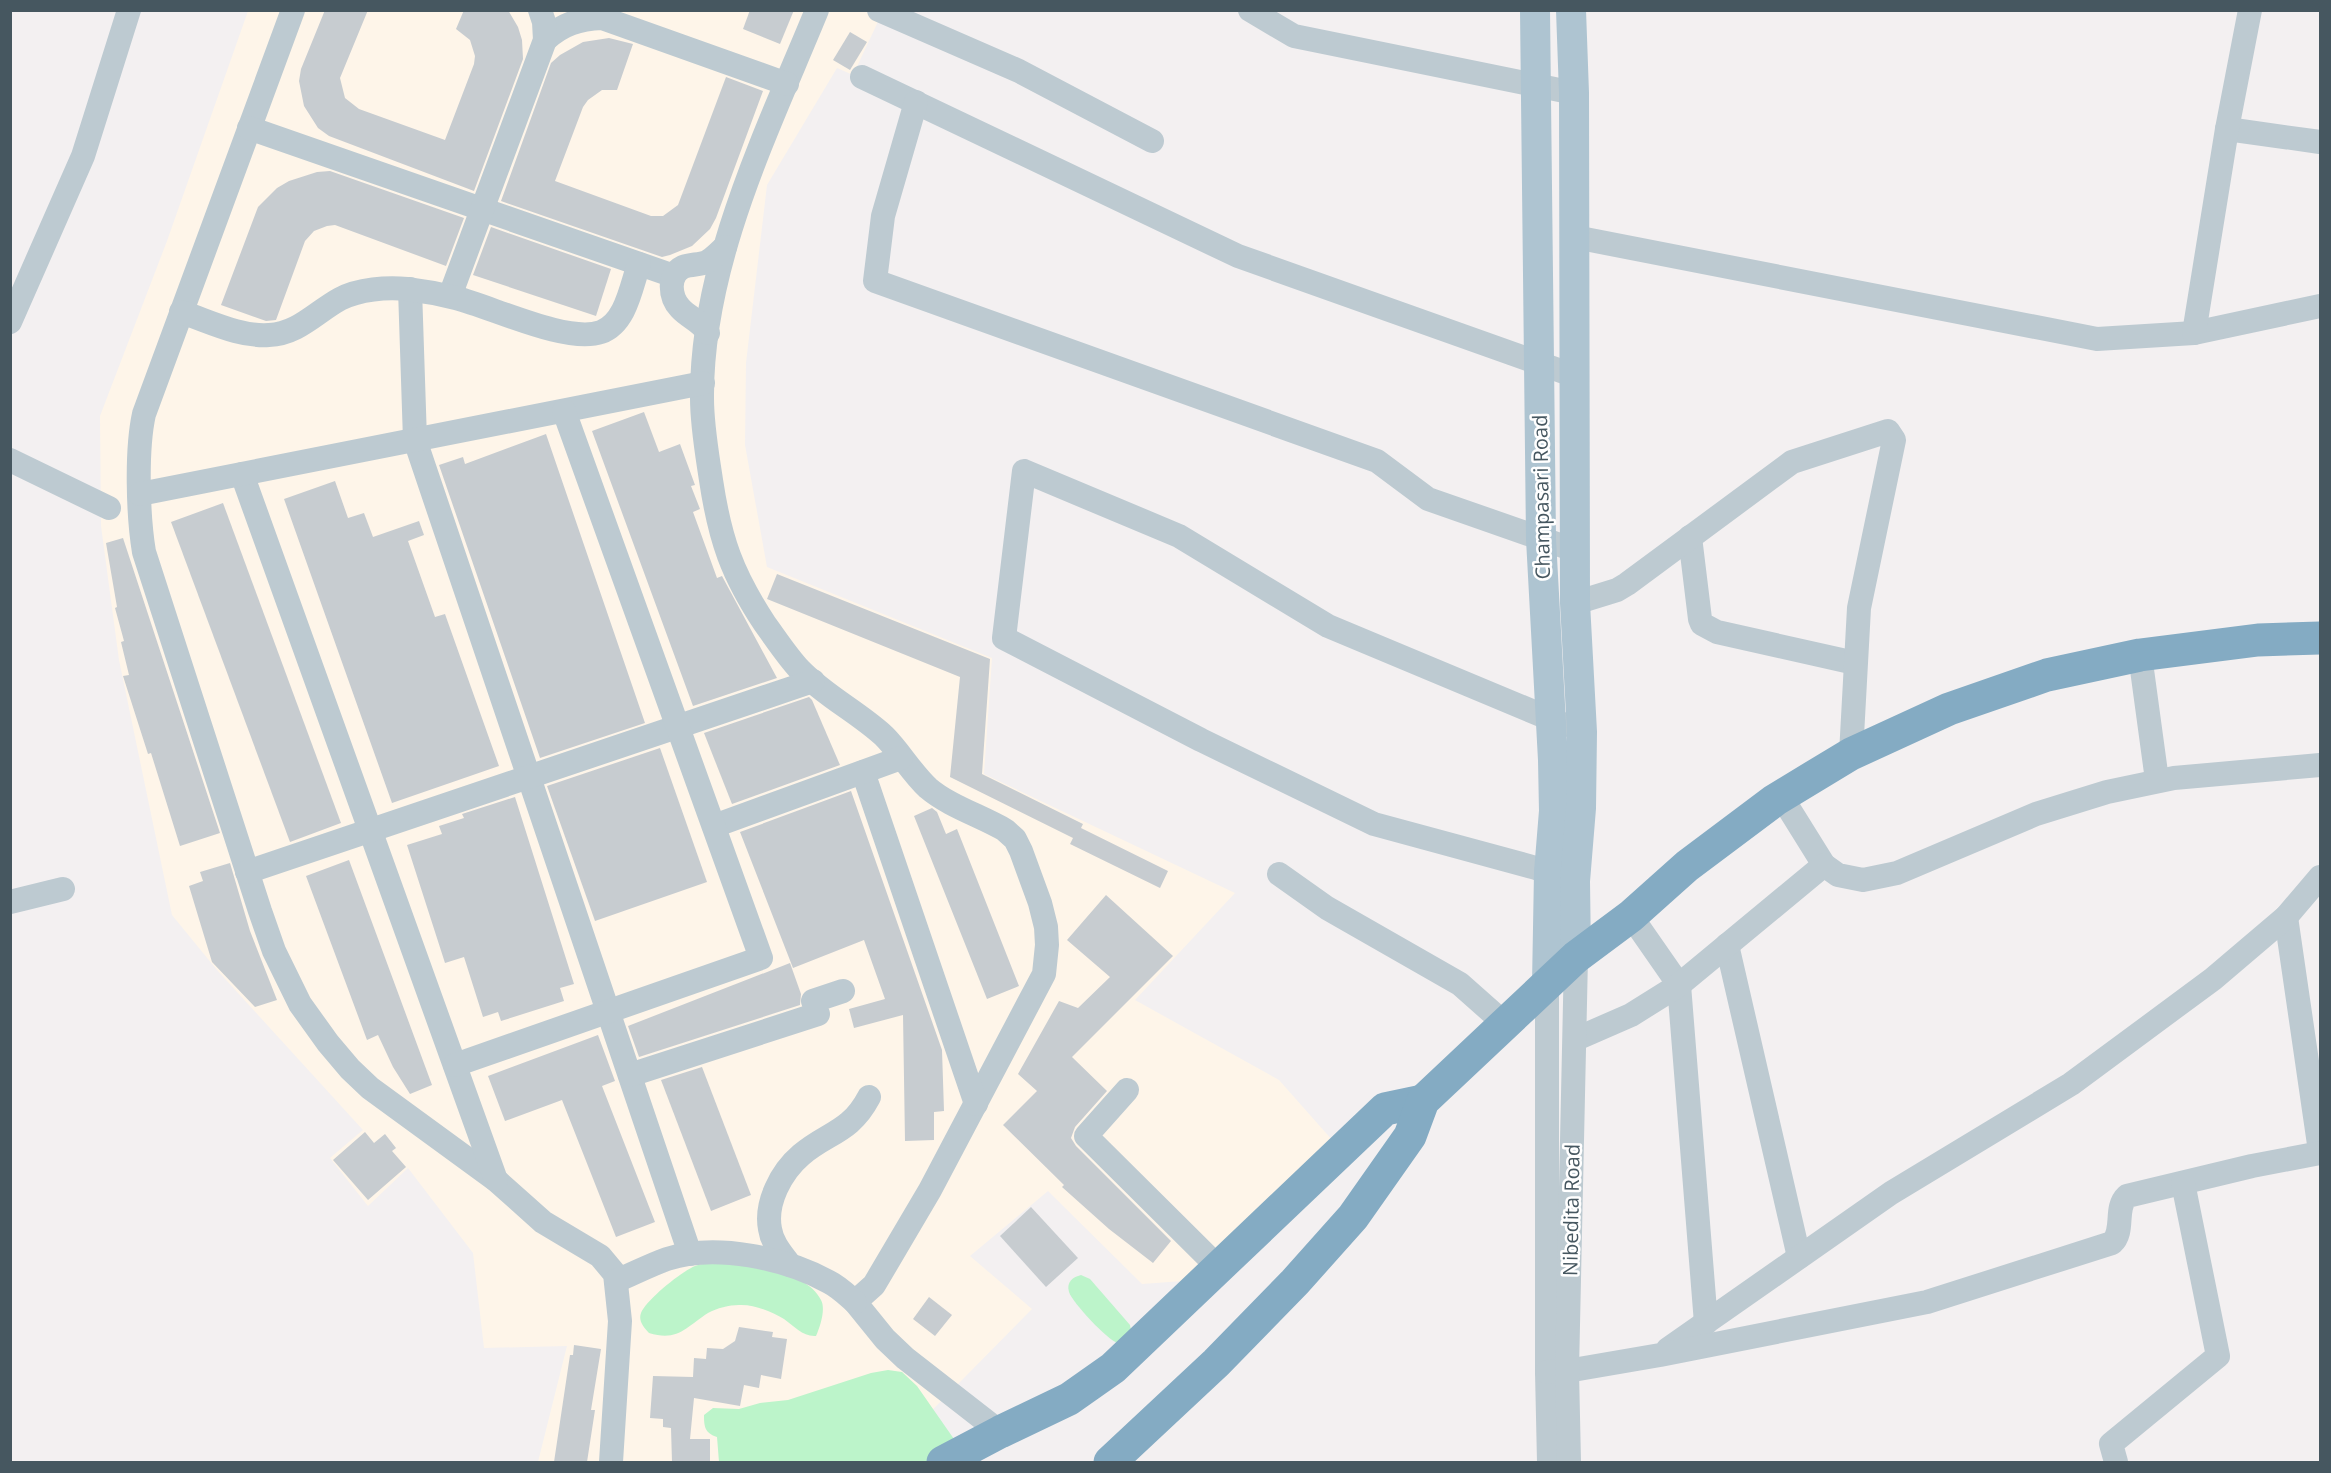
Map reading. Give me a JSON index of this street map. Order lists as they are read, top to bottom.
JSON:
{
  "streets": {
    "main road": ["Champasari Road"],
    "street": ["Nibedita Road"]
  },
  "crossings": [
    ["Champasari Road", "Nibedita Road"]
  ]
}
